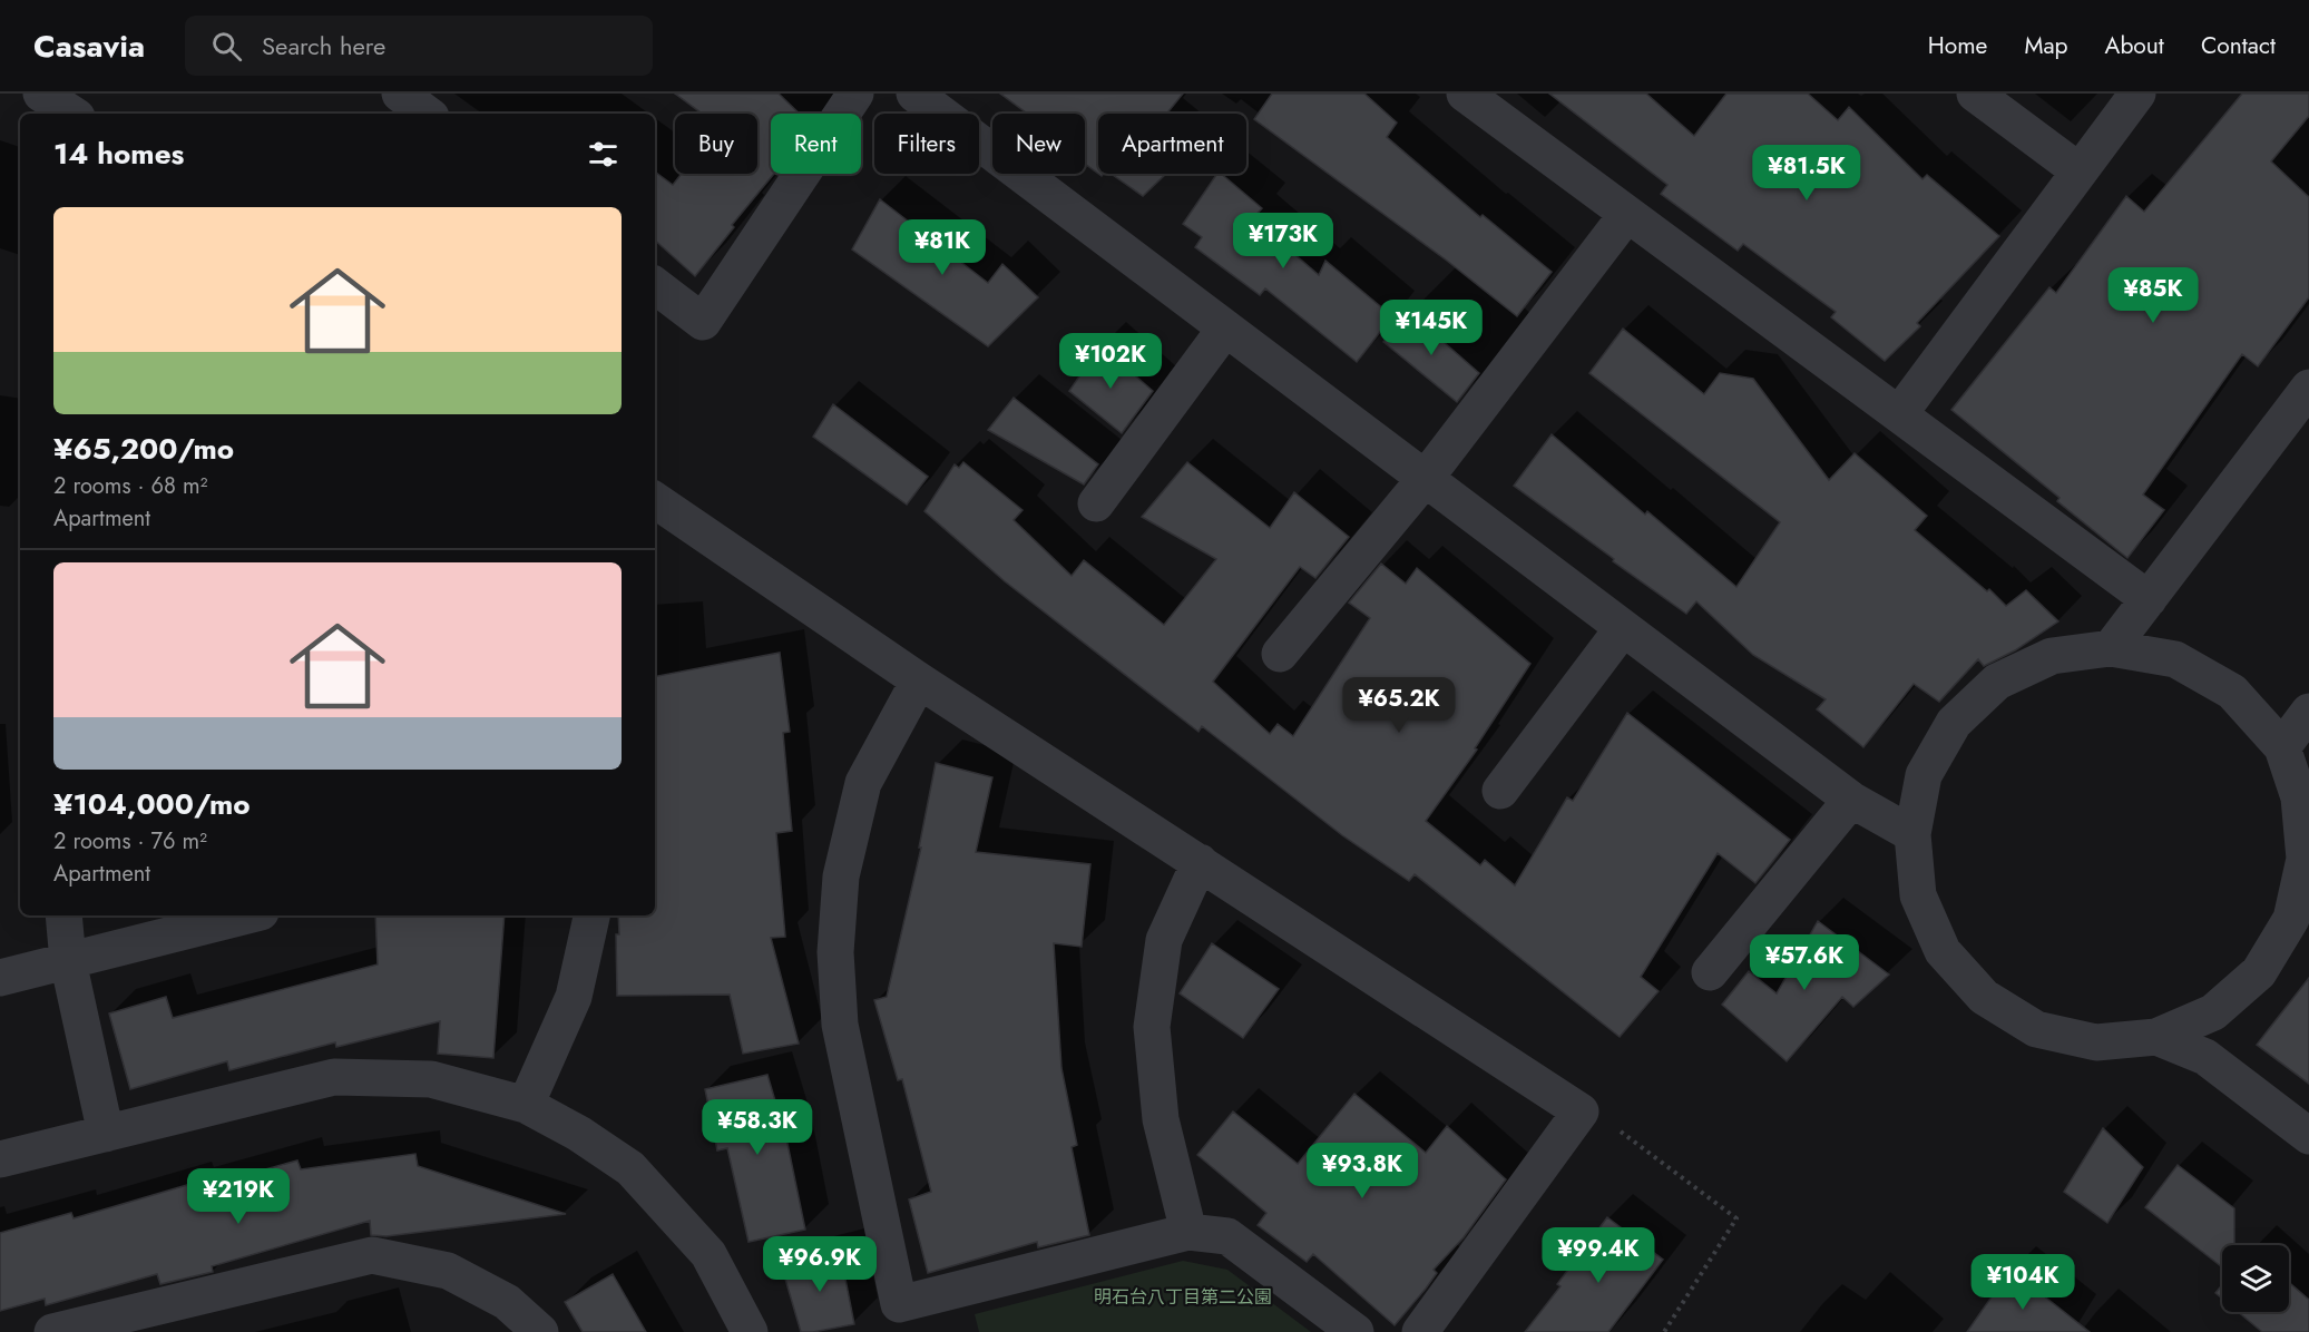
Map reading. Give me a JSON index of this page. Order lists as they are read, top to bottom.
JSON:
{
  "parks": ["明石台八丁目第二公園"],
  "page": {
    "header": "Casavia",
    "search": "Search here",
    "nav": [
      "Home",
      "Map",
      "About",
      "Contact"
    ],
    "chip": [
      "Buy",
      "Rent",
      "Filters",
      "New",
      "Apartment"
    ],
    "heading": "14 homes",
    "price": [
      "¥81.5K",
      "¥173K",
      "¥81K",
      "¥85K",
      "¥145K",
      "¥102K",
      "¥65.2K",
      "¥57.6K",
      "¥58.3K",
      "¥93.8K",
      "¥219K",
      "¥99.4K",
      "¥96.9K",
      "¥104K"
    ],
    "list": [
      {
        "name": "¥65,200/mo",
        "note": "2 rooms · 68 m² · Apartment"
      },
      {
        "name": "¥104,000/mo",
        "note": "2 rooms · 76 m² · Apartment"
      }
    ]
  }
}
